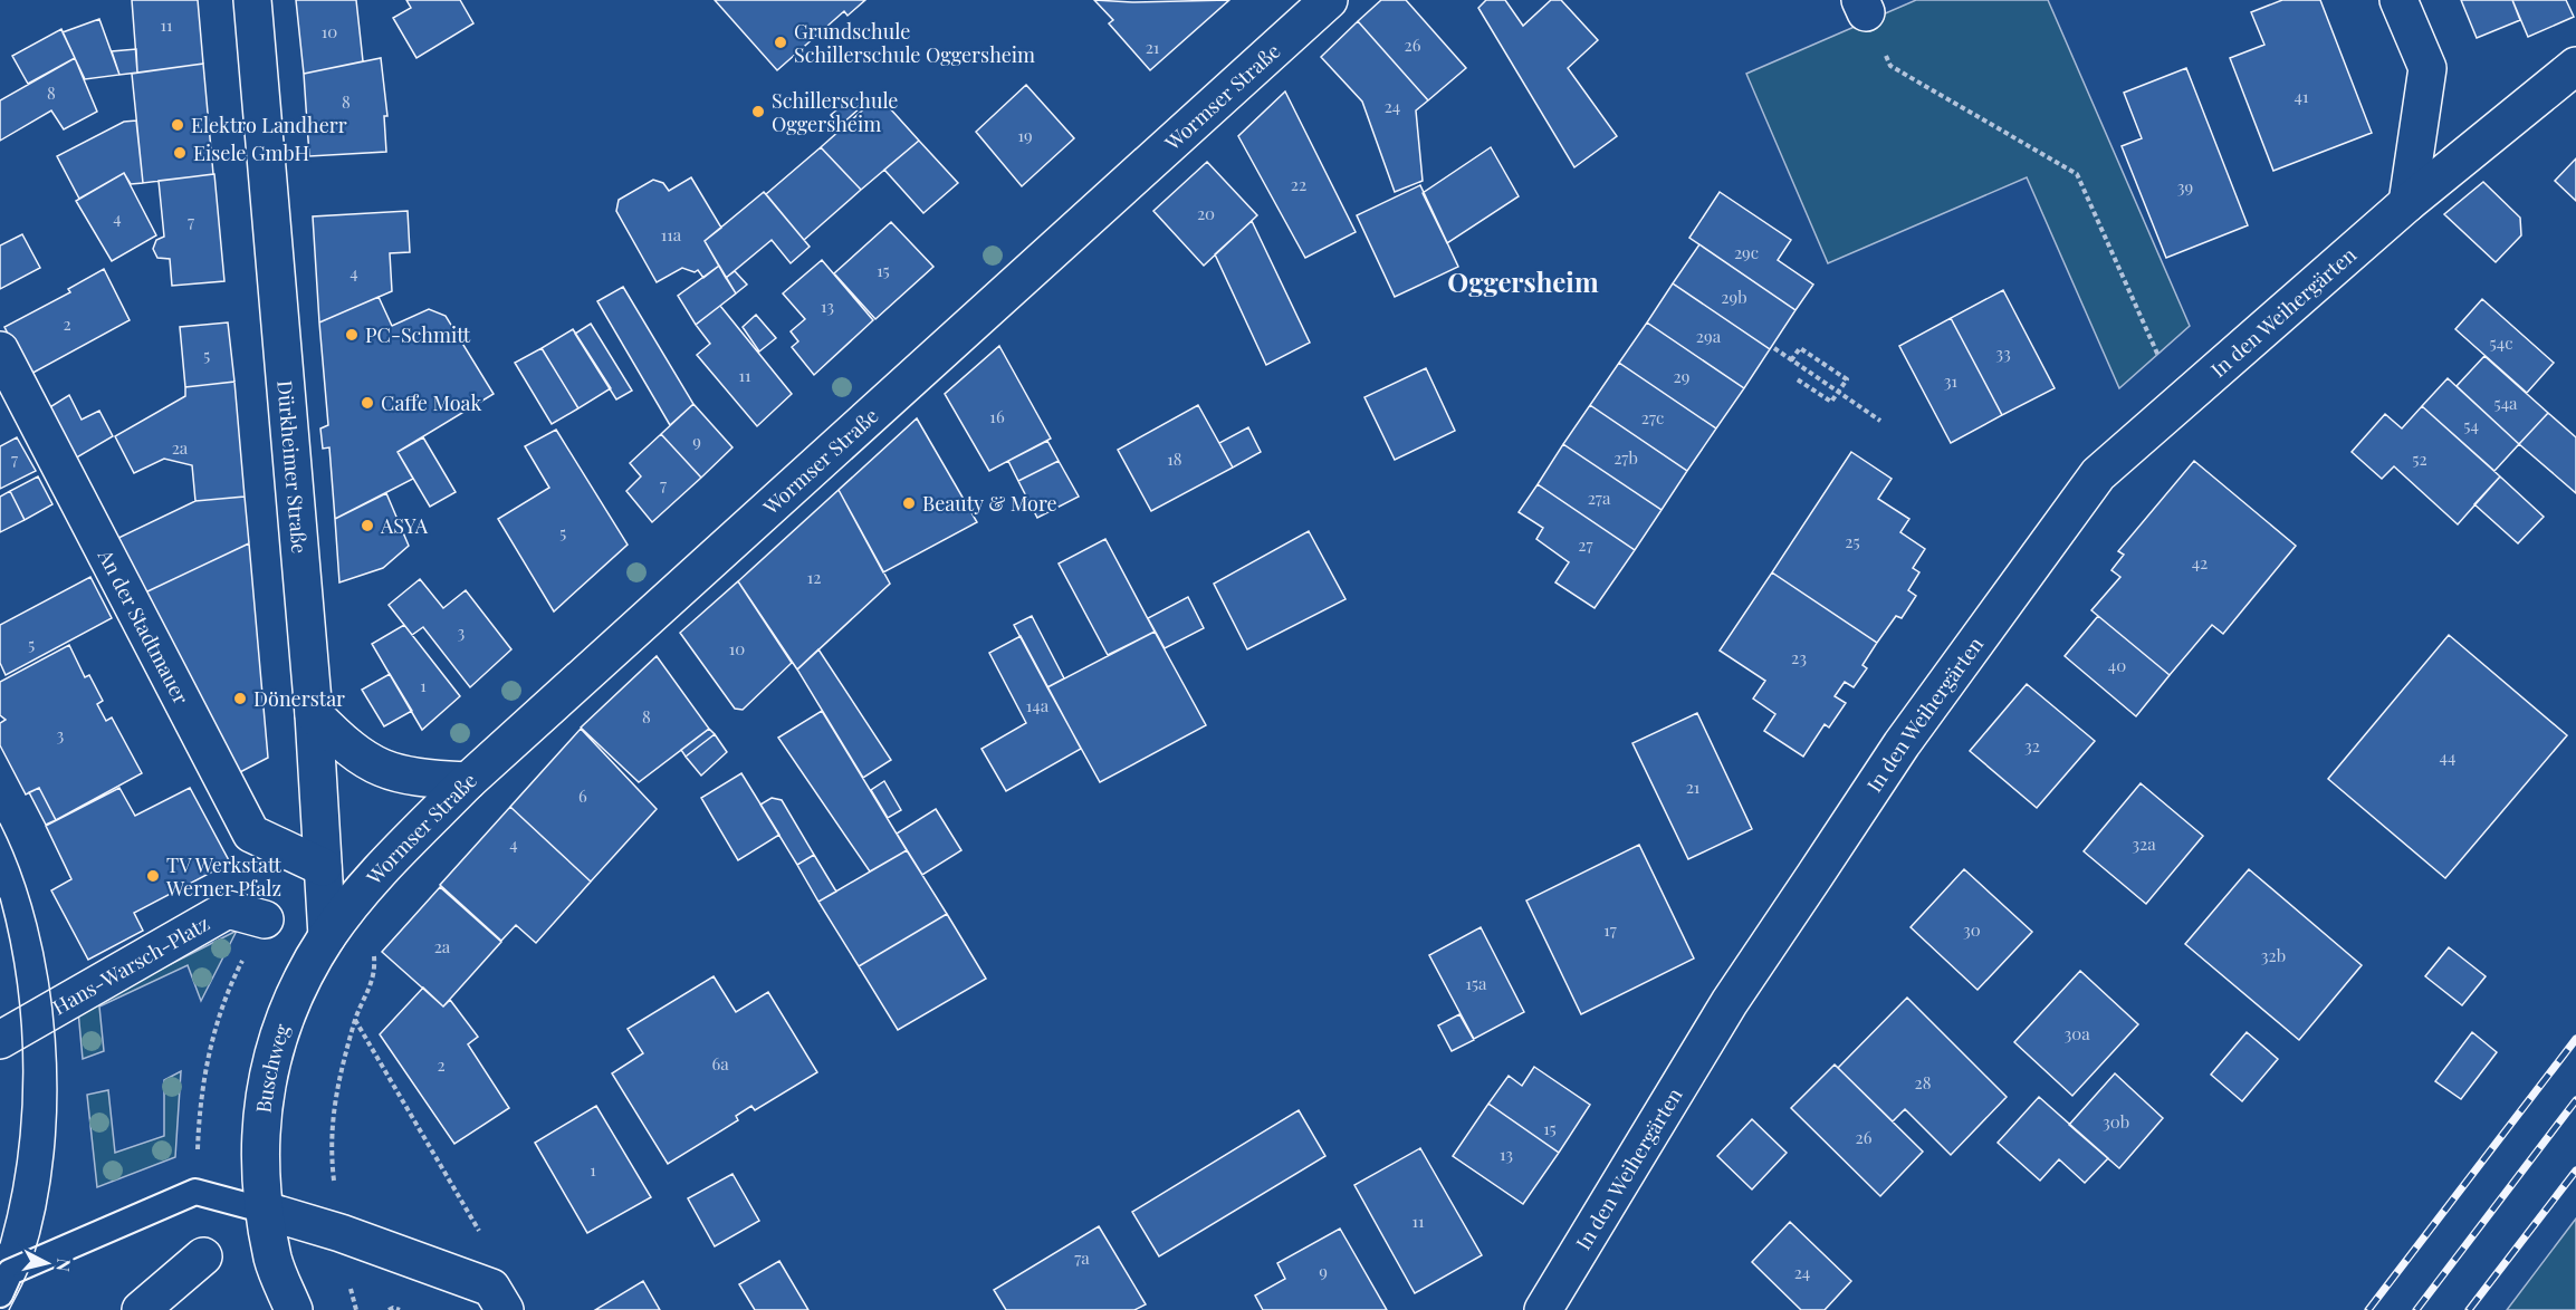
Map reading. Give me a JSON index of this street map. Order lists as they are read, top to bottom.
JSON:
{
  "streets": {
    "street": [
      "Wormser Straße",
      "In den Weihergärten",
      "Dürkheimer Straße",
      "An der Stadtmauer",
      "Hans-Warsch-Platz",
      "Buschweg"
    ]
  },
  "crossings": [
    ["Wormser Straße", "Dürkheimer Straße"],
    ["Wormser Straße", "Buschweg"],
    ["Dürkheimer Straße", "An der Stadtmauer"],
    ["Dürkheimer Straße", "Buschweg"]
  ],
  "districts": ["Oggersheim"],
  "places": [
    "Grundschule Schillerschule Oggersheim",
    "Schillerschule Oggersheim",
    "Elektro Landherr",
    "Eisele GmbH",
    "PC-Schmitt",
    "Caffe Moak",
    "Beauty & More",
    "ASYA",
    "Dönerstar",
    "TV Werkstatt Werner Pfalz"
  ],
  "house_numbers": [
    "11",
    "10",
    "26",
    "21",
    "8",
    "41",
    "8",
    "24",
    "19",
    "22",
    "39",
    "20",
    "4",
    "7",
    "11a",
    "29c",
    "15",
    "4",
    "29b",
    "13",
    "2",
    "29a",
    "54c",
    "33",
    "5",
    "11",
    "29",
    "31",
    "54a",
    "16",
    "27c",
    "54",
    "9",
    "2a",
    "27b",
    "7",
    "18",
    "52",
    "7",
    "27a",
    "5",
    "25",
    "27",
    "42",
    "12",
    "3",
    "5",
    "10",
    "23",
    "40",
    "1",
    "14a",
    "8",
    "3",
    "32",
    "44",
    "21",
    "6",
    "4",
    "32a",
    "17",
    "30",
    "2a",
    "32b",
    "15a",
    "30a",
    "6a",
    "2",
    "28",
    "30b",
    "15",
    "26",
    "13",
    "1",
    "11",
    "7a",
    "9",
    "24"
  ],
  "north": "right"
}
